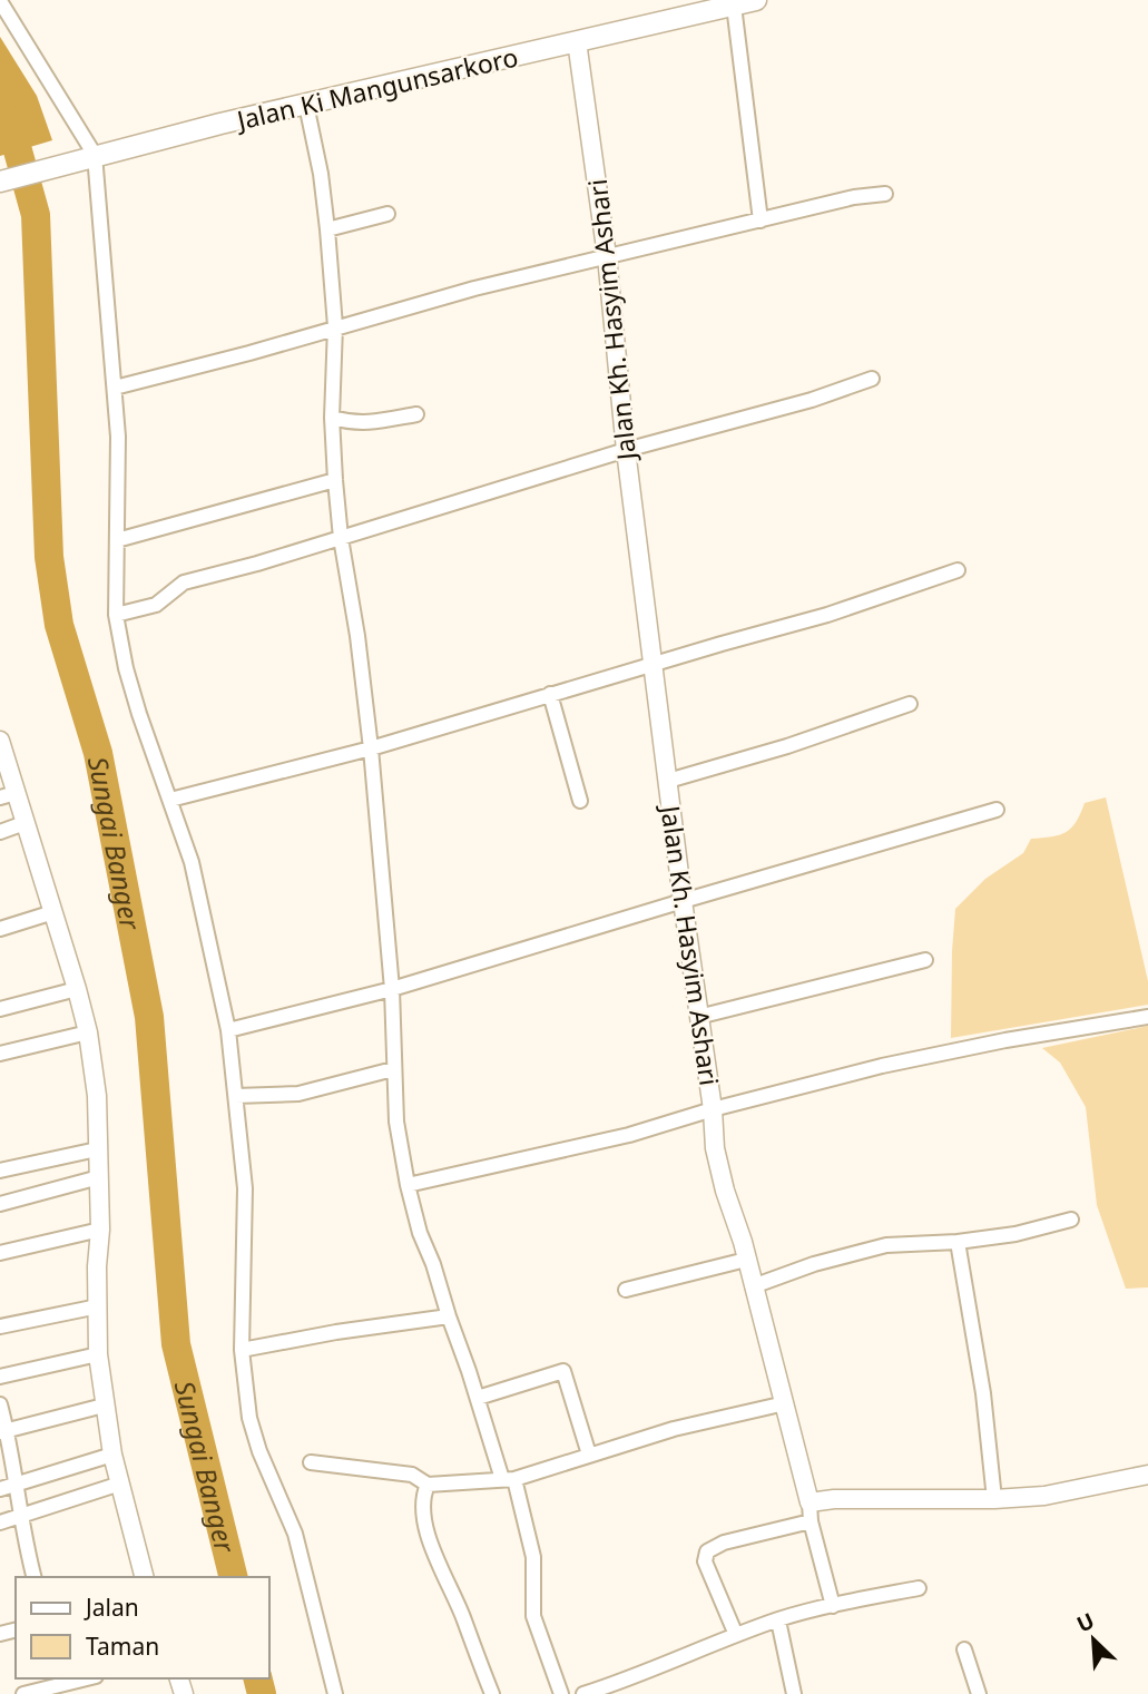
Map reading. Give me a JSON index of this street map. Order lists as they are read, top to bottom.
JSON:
{
  "streets": {
    "main road": ["Jalan Ki Mangunsarkoro"],
    "street": ["Jalan Kh. Hasyim Ashari"]
  },
  "crossings": [
    ["Jalan Ki Mangunsarkoro", "Jalan Kh. Hasyim Ashari"]
  ],
  "water": ["Sungai Banger"],
  "legend": ["Jalan", "Taman"],
  "north": "top left"
}
